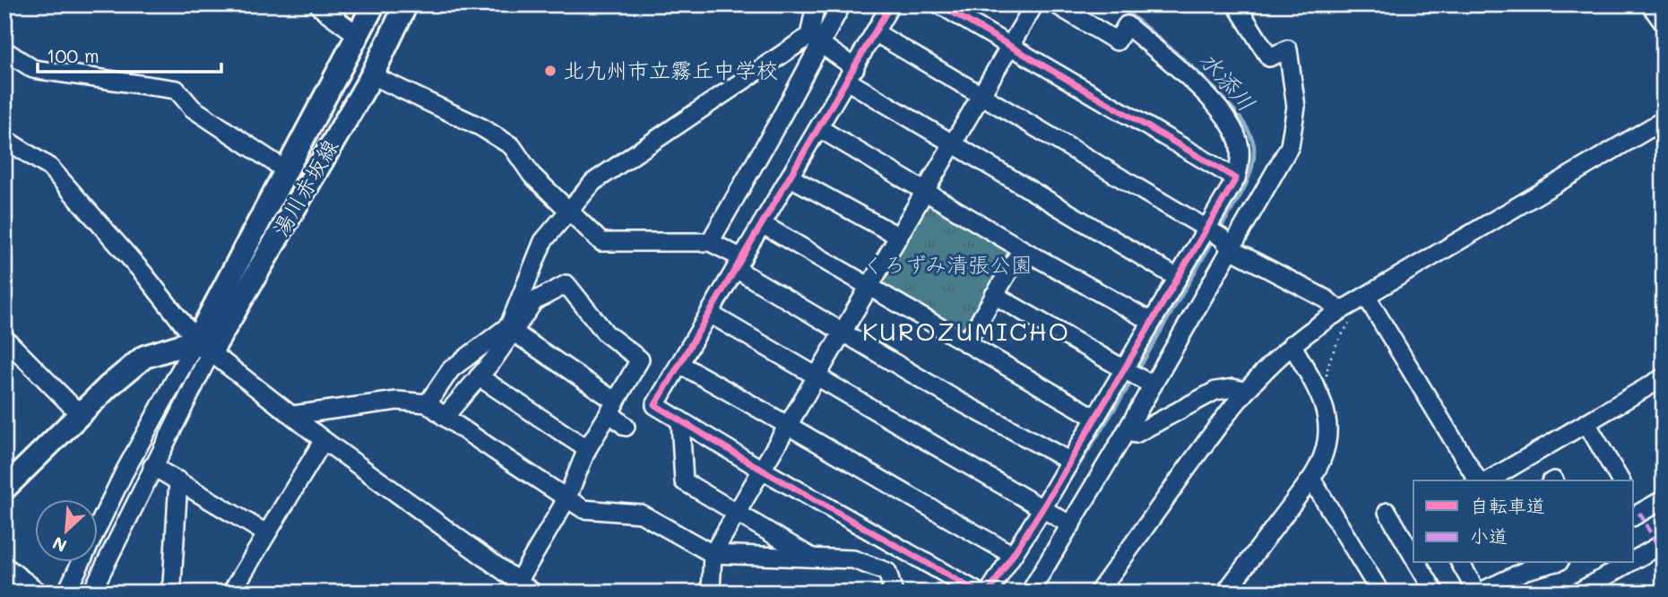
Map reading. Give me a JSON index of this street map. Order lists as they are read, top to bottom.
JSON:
{
  "streets": {
    "main road": ["湯川赤坂線"]
  },
  "districts": ["KUROZUMICHO"],
  "water": ["水添川"],
  "parks": ["くろずみ清張公園"],
  "places": ["北九州市立霧丘中学校"],
  "legend": ["自転車道", "小道"],
  "scale_bar": "100 m",
  "north": "bottom left"
}
